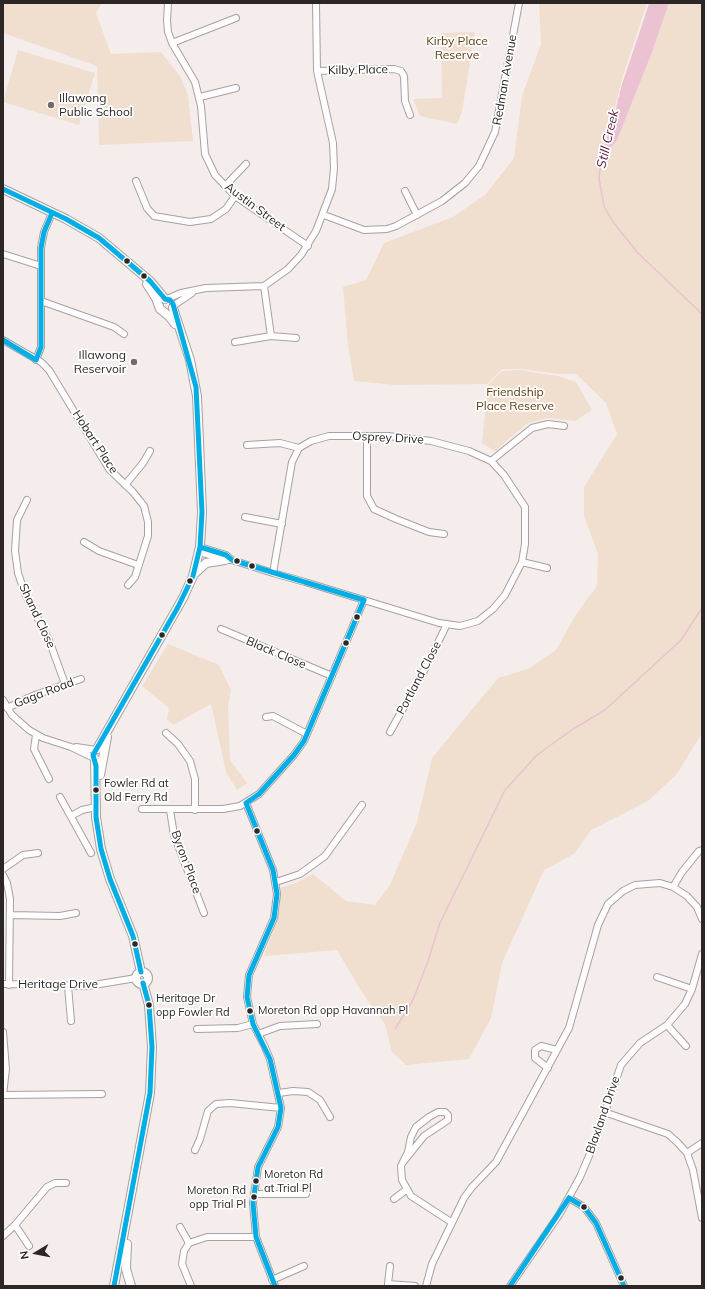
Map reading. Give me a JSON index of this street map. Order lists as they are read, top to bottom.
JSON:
{
  "streets": {
    "street": [
      "Kilby Place",
      "Redman Avenue",
      "Austin Street",
      "Osprey Drive",
      "Hobart Place",
      "Shand Close",
      "Black Close",
      "Portland Close",
      "Gaga Road",
      "Byron Place",
      "Heritage Drive",
      "Blaxland Drive"
    ]
  },
  "crossings": [
    ["Osprey Drive", "Portland Close"],
    ["Shand Close", "Gaga Road"]
  ],
  "water": ["Still Creek"],
  "parks": ["Kirby Place Reserve", "Friendship Place Reserve"],
  "places": [
    "Illawong Public School",
    "Illawong Reservoir",
    "Fowler Rd at Old Ferry Rd",
    "Heritage Dr opp Fowler Rd",
    "Moreton Rd opp Havannah Pl",
    "Moreton Rd at Trial Pl",
    "Moreton Rd opp Trial Pl"
  ],
  "north": "left"
}
